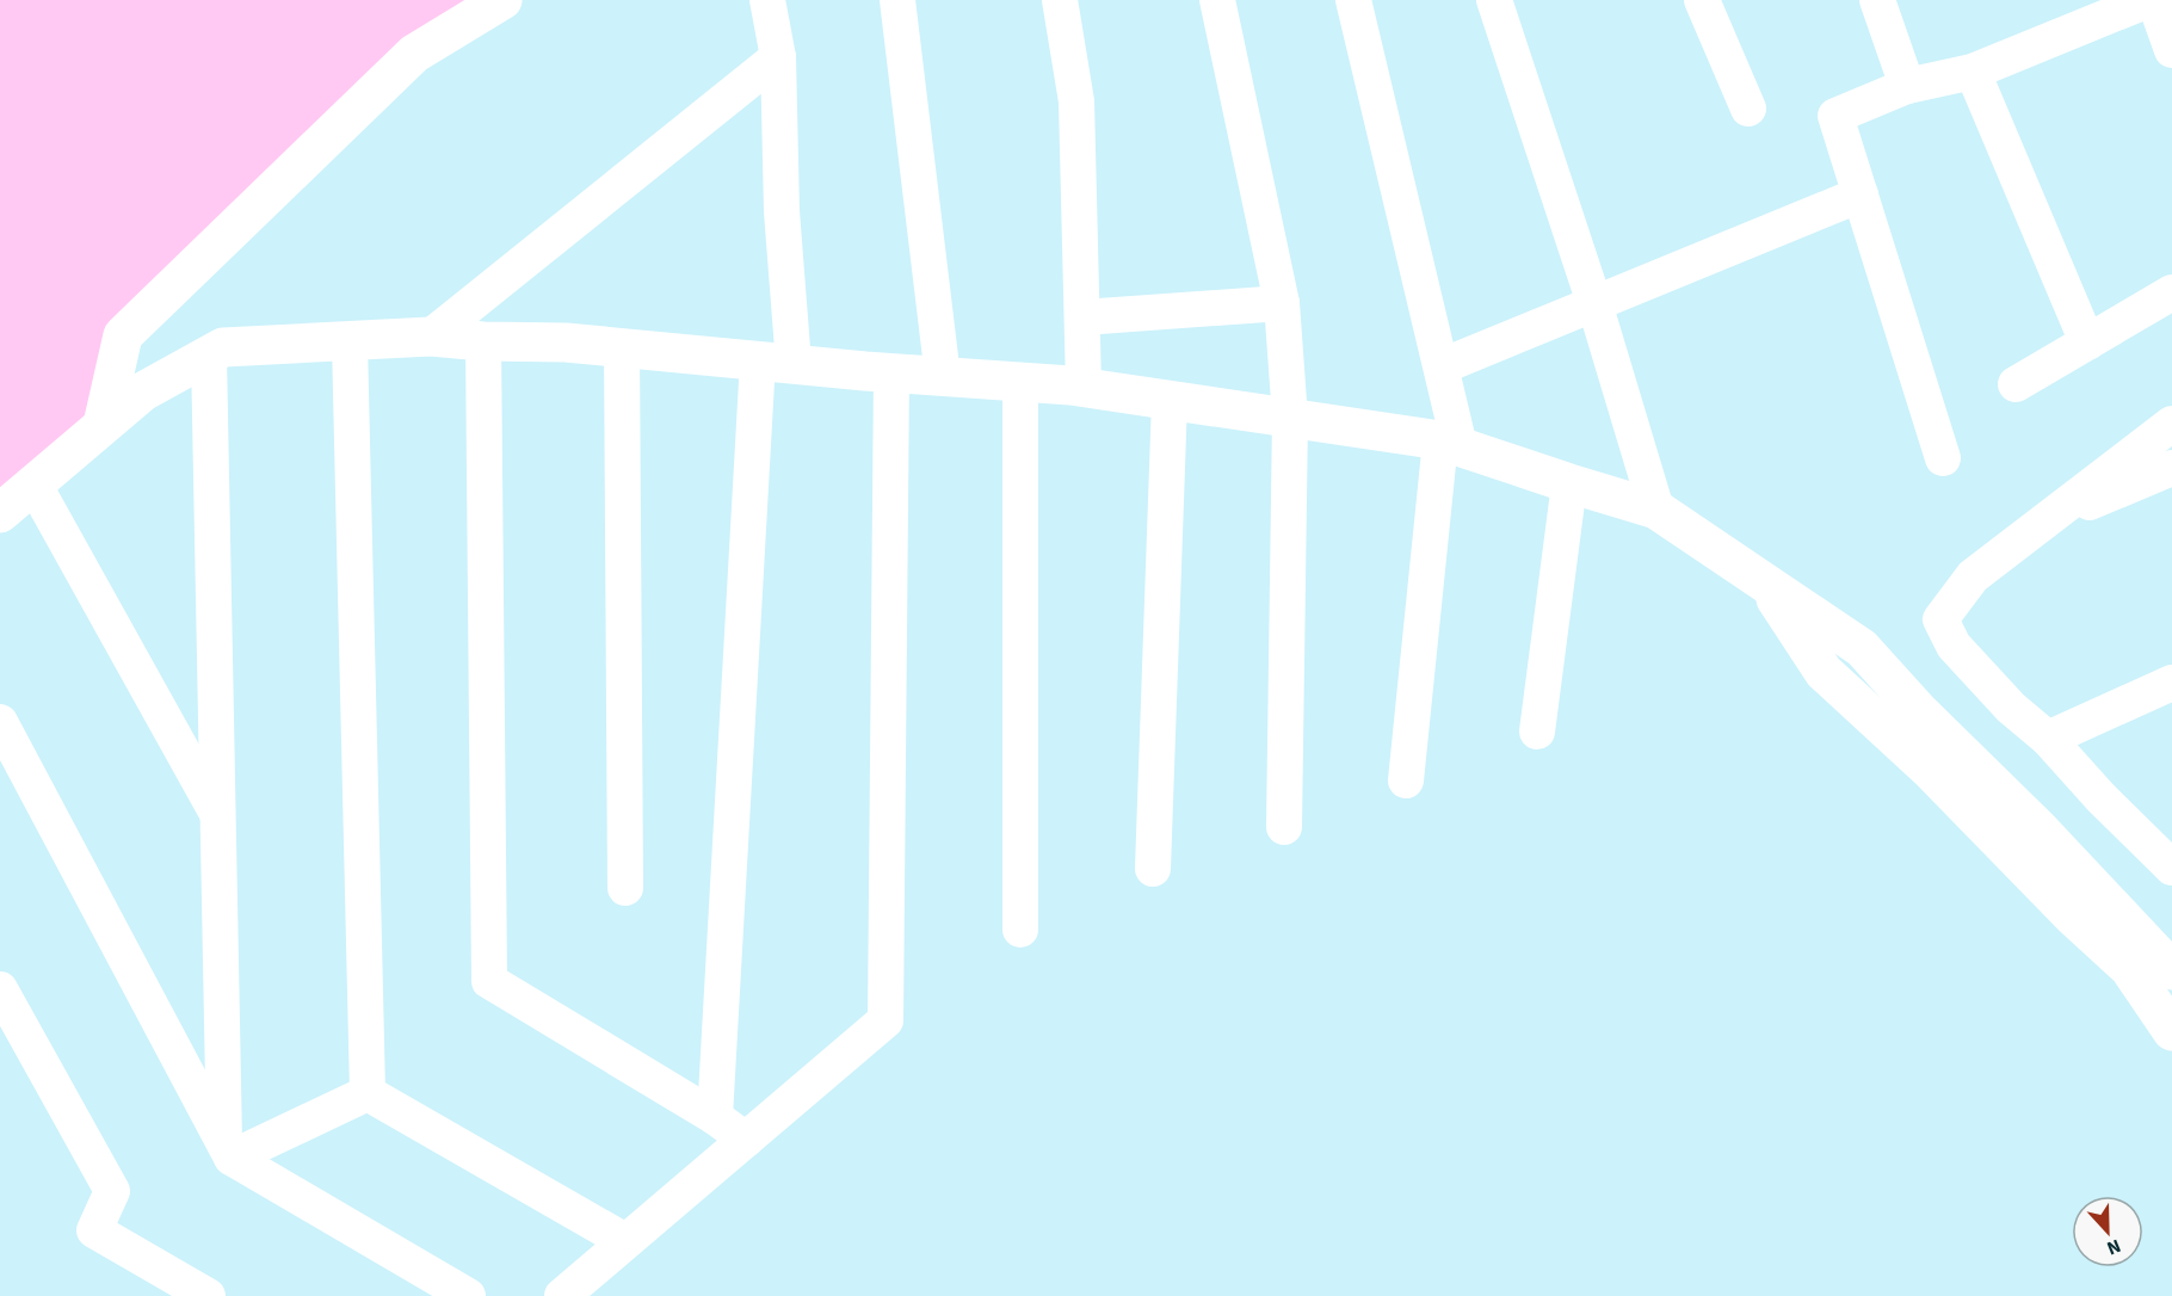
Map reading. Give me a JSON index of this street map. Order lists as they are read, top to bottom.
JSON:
{
  "north": "bottom"
}
